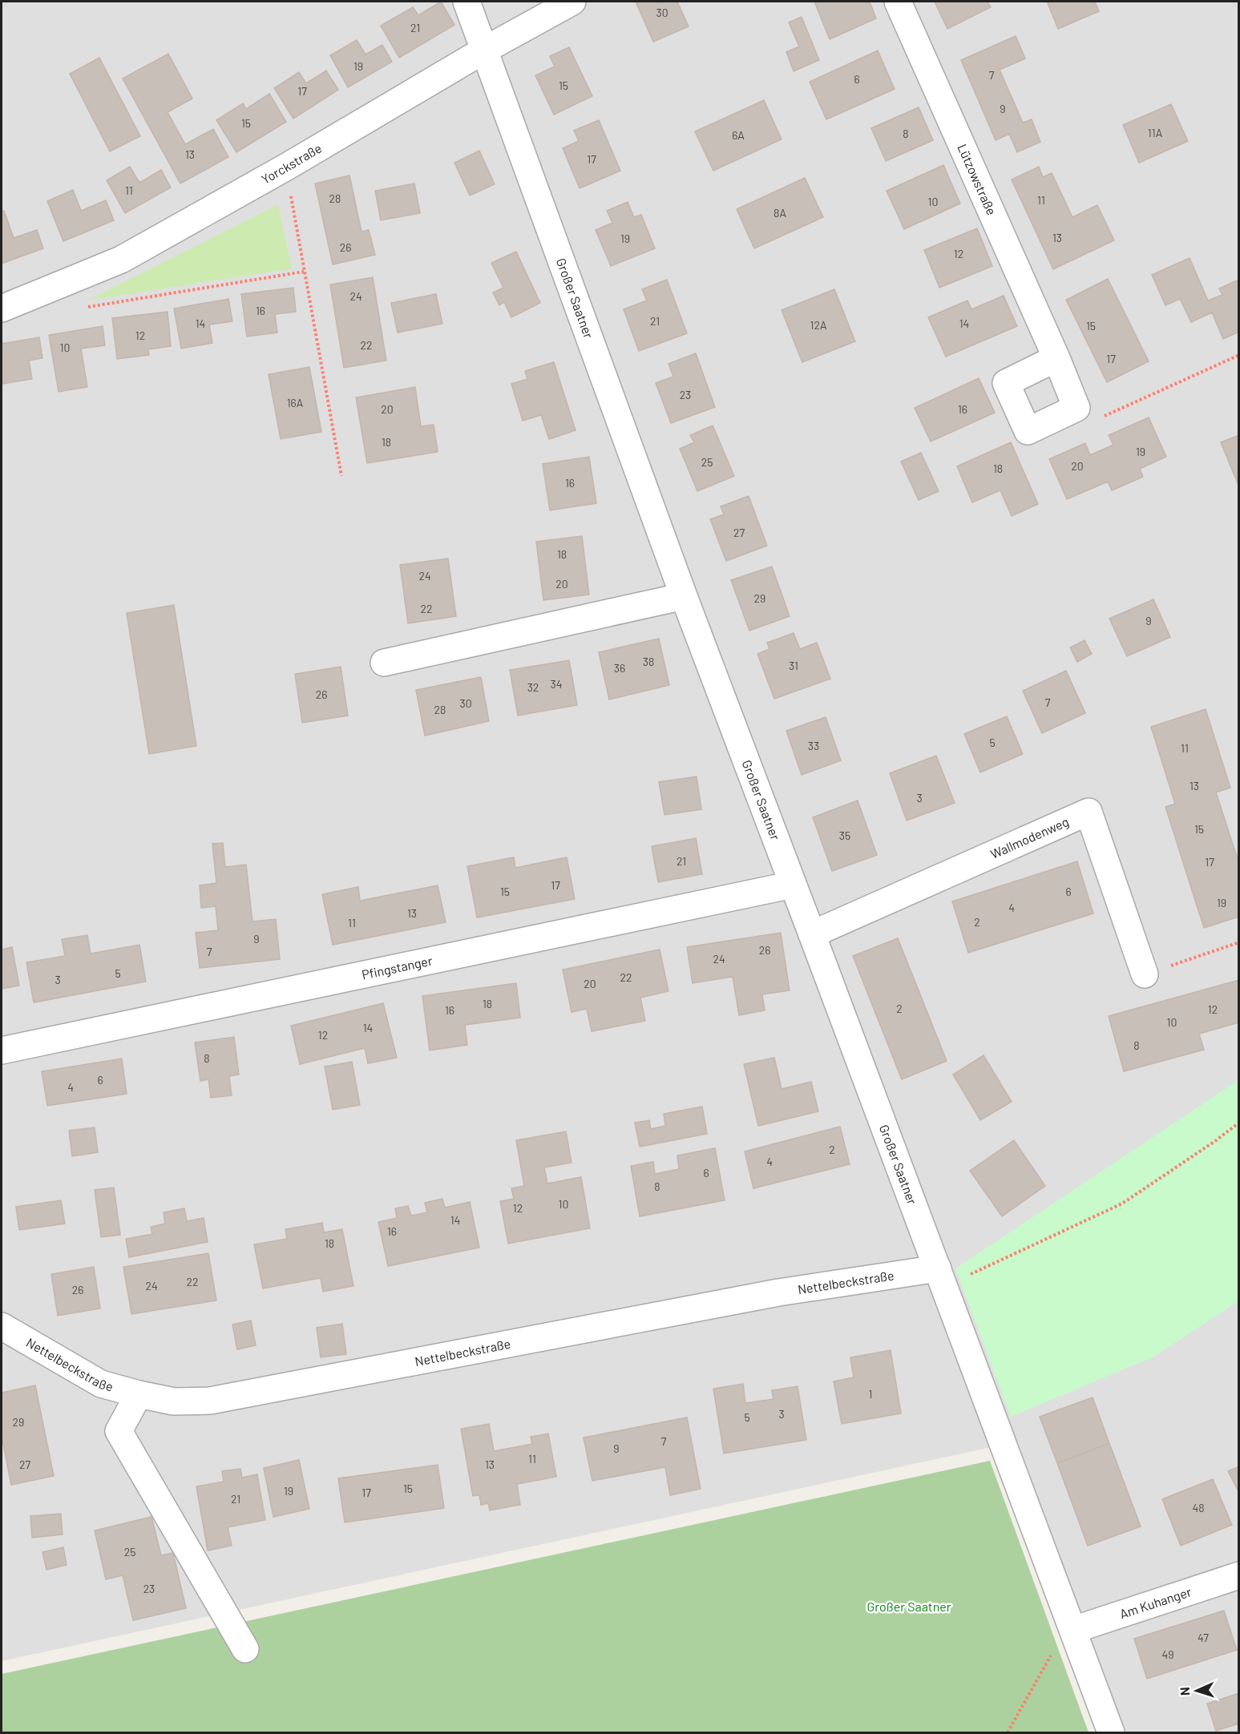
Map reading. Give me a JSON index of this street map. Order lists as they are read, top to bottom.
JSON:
{
  "streets": {
    "street": [
      "Yorckstraße",
      "Lützowstraße",
      "Großer Saatner",
      "Wallmodenweg",
      "Pfingstanger",
      "Nettelbeckstraße",
      "Am Kuhanger"
    ]
  },
  "crossings": [
    ["Yorckstraße", "Großer Saatner"],
    ["Großer Saatner", "Wallmodenweg"],
    ["Großer Saatner", "Pfingstanger"],
    ["Großer Saatner", "Nettelbeckstraße"],
    ["Großer Saatner", "Am Kuhanger"]
  ],
  "parks": ["Großer Saatner"],
  "house_numbers": [
    "30",
    "21",
    "19",
    "7",
    "6",
    "15",
    "17",
    "9",
    "15",
    "11A",
    "8",
    "6A",
    "13",
    "17",
    "11",
    "28",
    "11",
    "10",
    "8A",
    "13",
    "19",
    "26",
    "12",
    "24",
    "16",
    "21",
    "14",
    "14",
    "12A",
    "15",
    "12",
    "22",
    "10",
    "17",
    "23",
    "16A",
    "20",
    "16",
    "18",
    "19",
    "25",
    "20",
    "18",
    "16",
    "27",
    "18",
    "24",
    "20",
    "29",
    "22",
    "9",
    "38",
    "31",
    "36",
    "34",
    "32",
    "26",
    "7",
    "30",
    "28",
    "5",
    "33",
    "11",
    "13",
    "3",
    "15",
    "35",
    "21",
    "17",
    "17",
    "15",
    "6",
    "19",
    "4",
    "13",
    "2",
    "11",
    "9",
    "26",
    "7",
    "24",
    "5",
    "22",
    "3",
    "20",
    "18",
    "2",
    "12",
    "16",
    "10",
    "14",
    "12",
    "8",
    "8",
    "6",
    "4",
    "2",
    "4",
    "6",
    "8",
    "10",
    "12",
    "14",
    "16",
    "18",
    "22",
    "24",
    "26",
    "1",
    "3",
    "5",
    "29",
    "7",
    "9",
    "11",
    "27",
    "13",
    "15",
    "19",
    "17",
    "21",
    "48",
    "25",
    "23",
    "47",
    "49"
  ],
  "north": "left"
}
